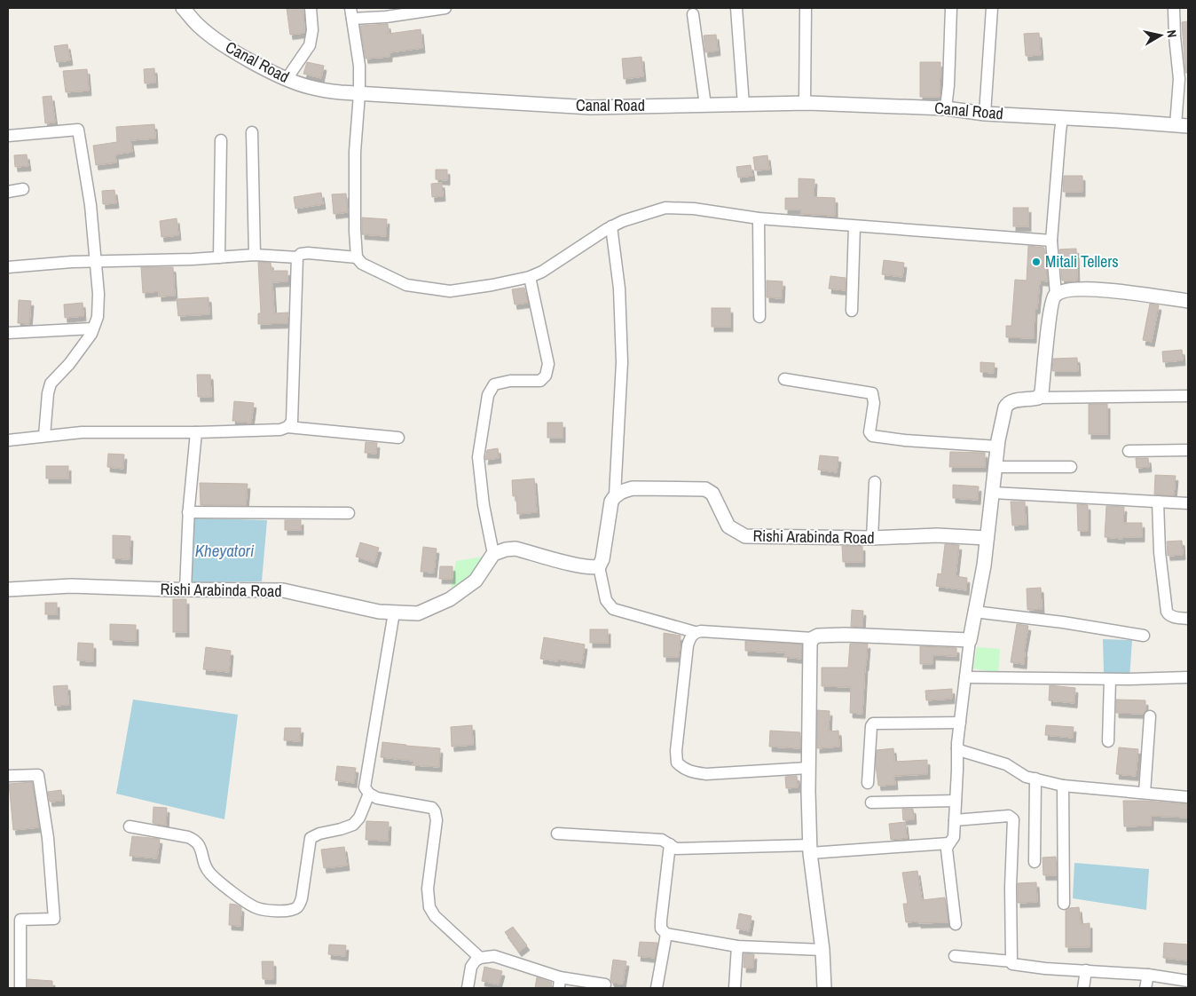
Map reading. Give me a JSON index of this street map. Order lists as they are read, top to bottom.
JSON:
{
  "streets": {
    "street": ["Canal Road", "Rishi Arabinda Road"]
  },
  "water": ["Kheyatori"],
  "places": ["Mitali Tellers"],
  "north": "right"
}
